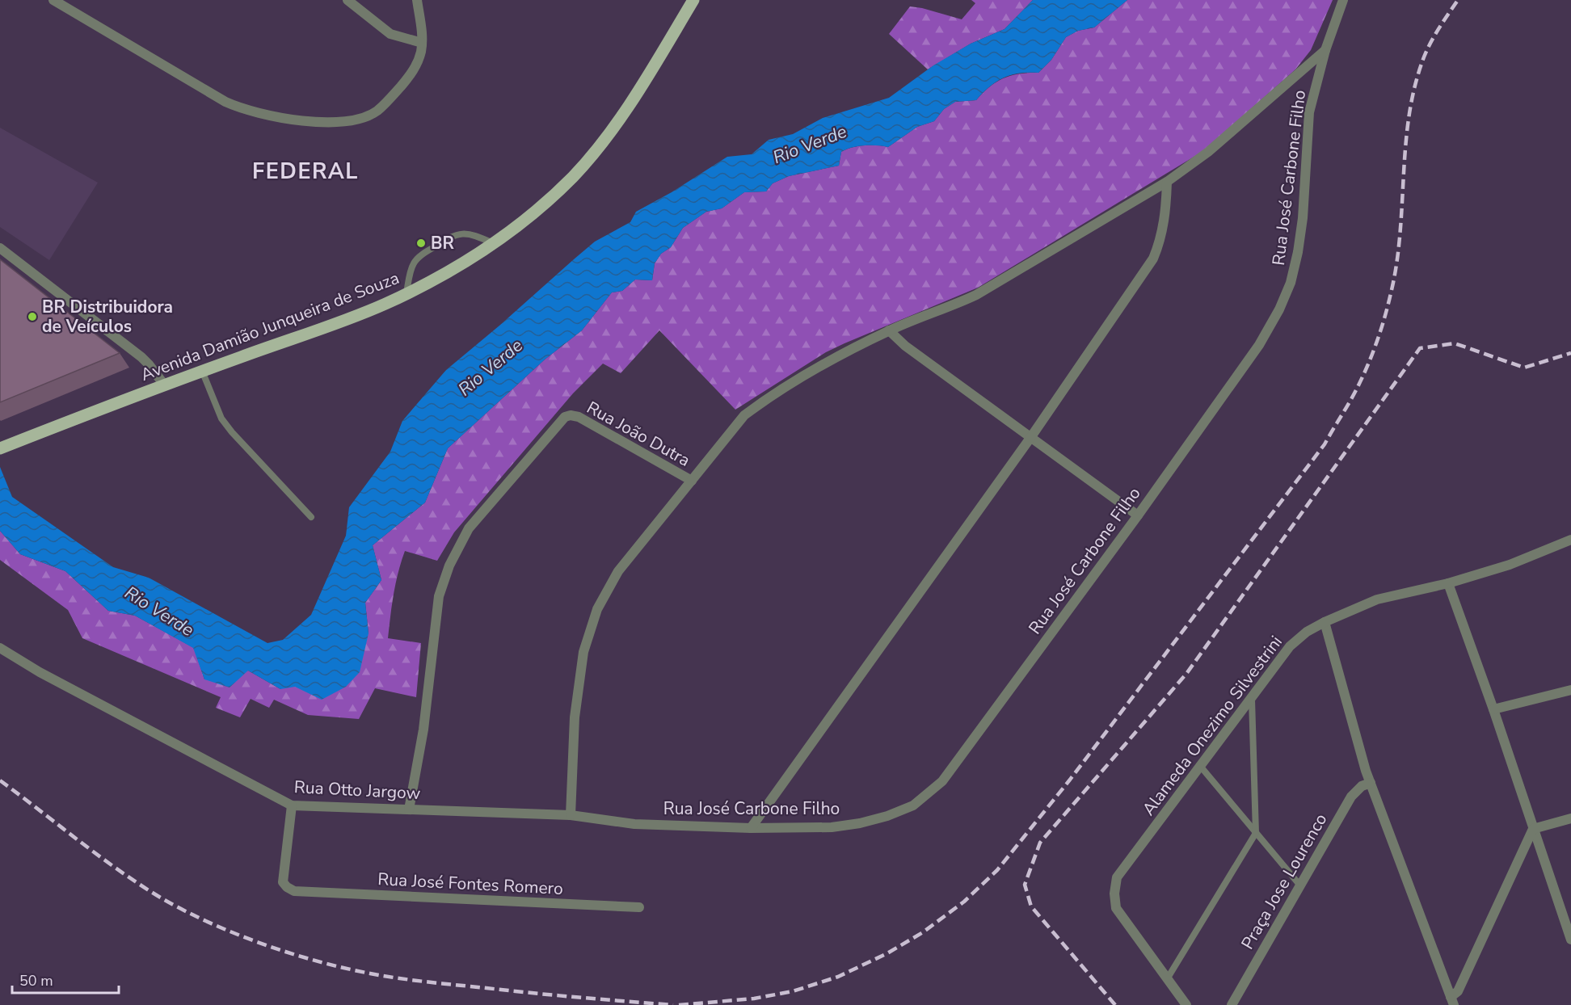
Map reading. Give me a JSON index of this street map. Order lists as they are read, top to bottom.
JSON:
{
  "streets": {
    "main road": ["Avenida Damião Junqueira de Souza"],
    "street": [
      "Rua José Carbone Filho",
      "Rua João Dutra",
      "Alameda Onezimo Silvestrini",
      "Rua Otto Jargow",
      "Praça Jose Lourenco",
      "Rua José Fontes Romero"
    ]
  },
  "crossings": [
    ["Rua José Carbone Filho", "Rua João Dutra"],
    ["Rua José Carbone Filho", "Rua Otto Jargow"],
    ["Rua João Dutra", "Rua Otto Jargow"]
  ],
  "districts": ["FEDERAL"],
  "water": ["Rio Verde"],
  "places": ["BR", "BR Distribuidora de Veículos"],
  "scale_bar": "50 m"
}
